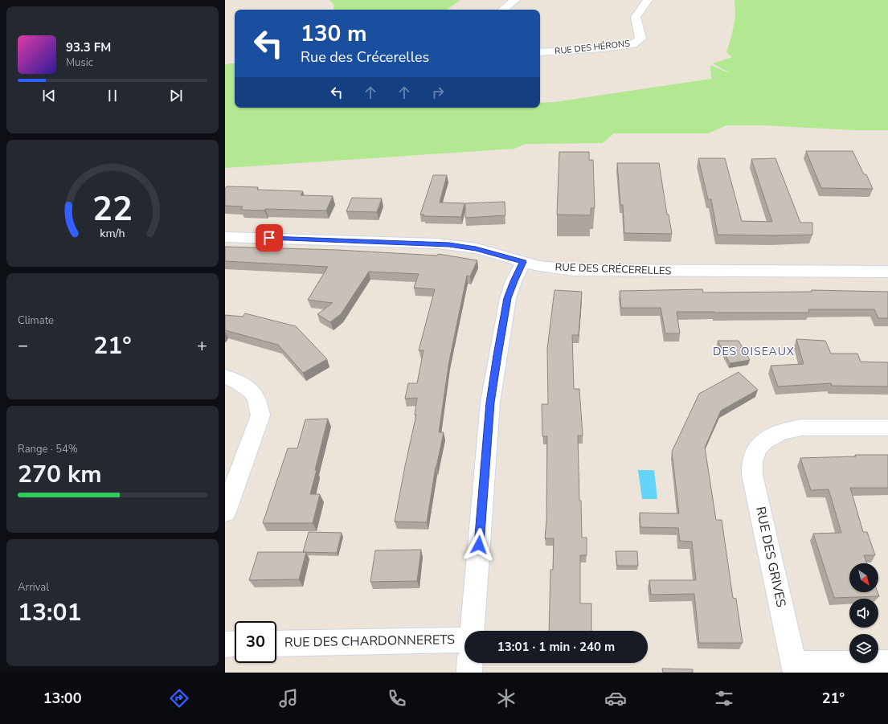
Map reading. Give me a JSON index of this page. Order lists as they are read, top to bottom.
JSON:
{
  "streets": {
    "street": [
      "RUE DES HÉRONS",
      "RUE DES CRÉCERELLES",
      "RUE DES GRIVES",
      "RUE DES CHARDONNERETS"
    ]
  },
  "districts": ["DES OISEAUX"],
  "north": "bottom right",
  "page": {
    "turn": ["130 m", "Rue des Crécerelles"],
    "song": ["93.3 FM", "Music"],
    "tile": [
      "Climate",
      ["Range · 54%", "270 km"],
      ["Arrival", "13:01"]
    ],
    "heat": ["−", "21°", "+"],
    "limit": "30",
    "trip": "13:01 · 1 min · 240 m",
    "tabs": ["13:00", "21°"],
    "gauge": ["22", "km/h"]
  }
}
